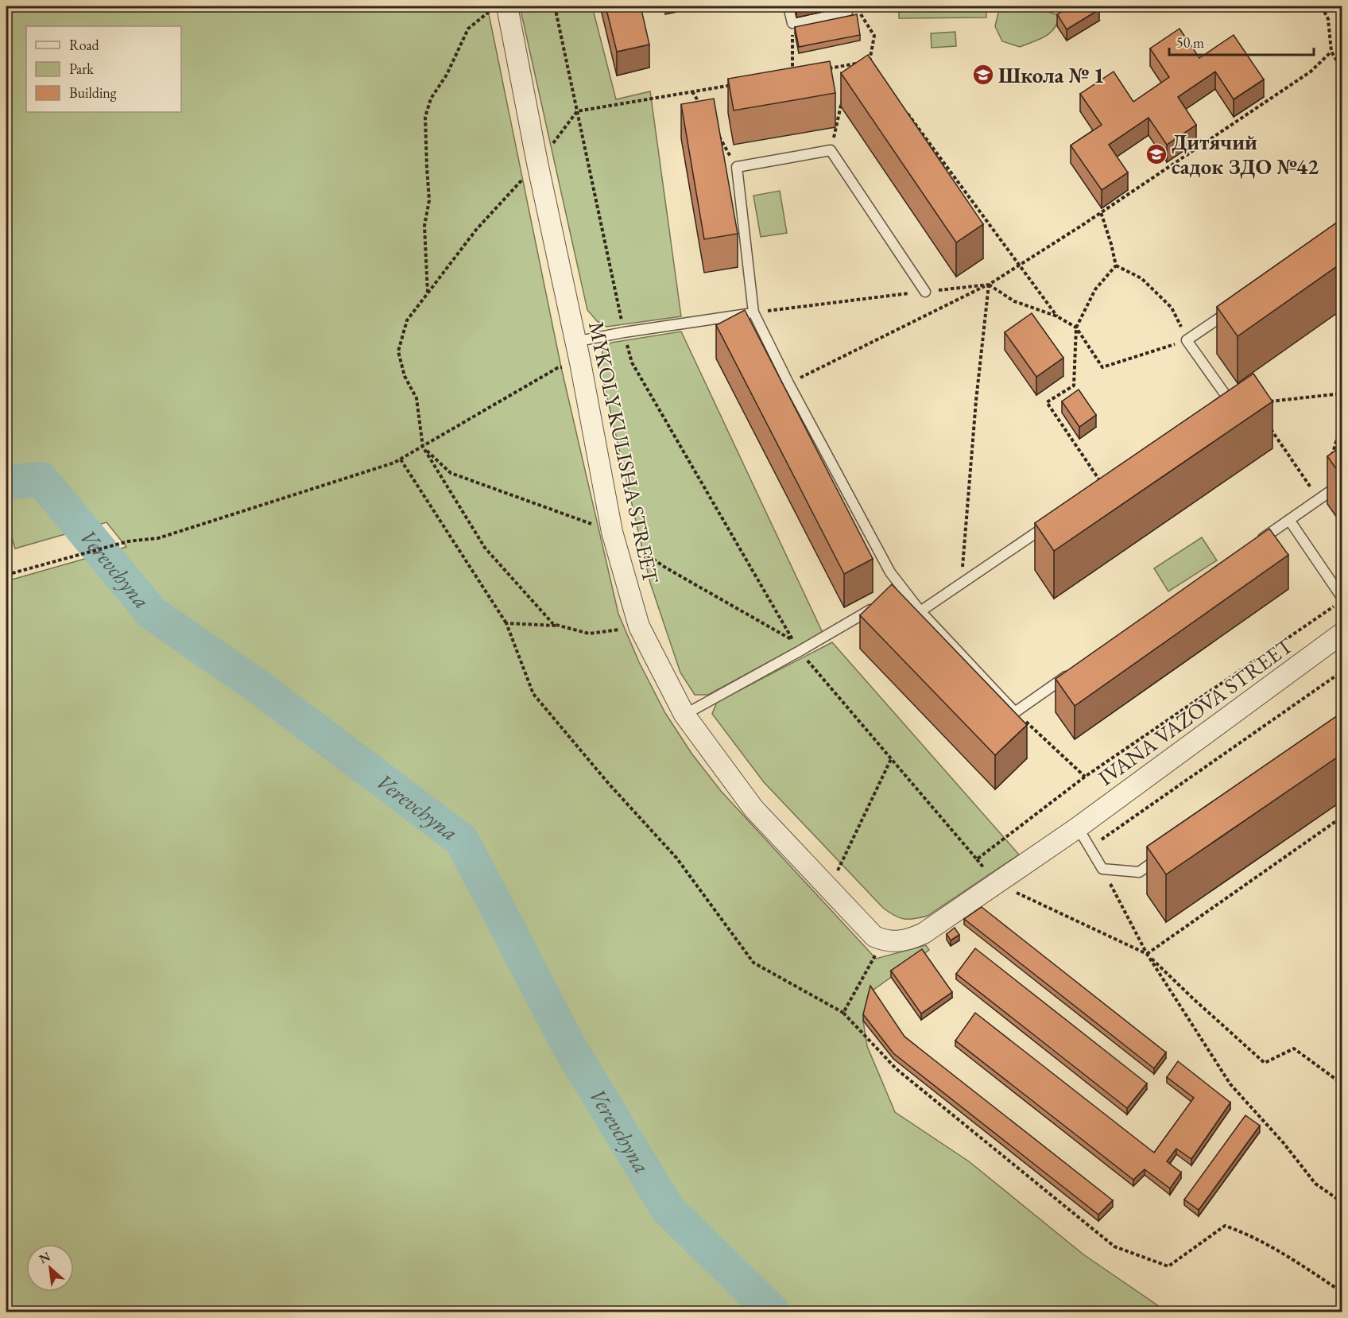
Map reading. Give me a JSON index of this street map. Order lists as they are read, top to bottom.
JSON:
{
  "streets": {
    "street": ["MYKOLY KULISHA STREET", "IVANA VAZOVA STREET"]
  },
  "water": ["Verevchyna"],
  "places": {
    "school or university": ["Школа № 1", "Дитячий садок ЗДО №42"]
  },
  "legend": ["Road", "Park", "Building"],
  "scale_bar": "50 m",
  "north": "top left"
}
